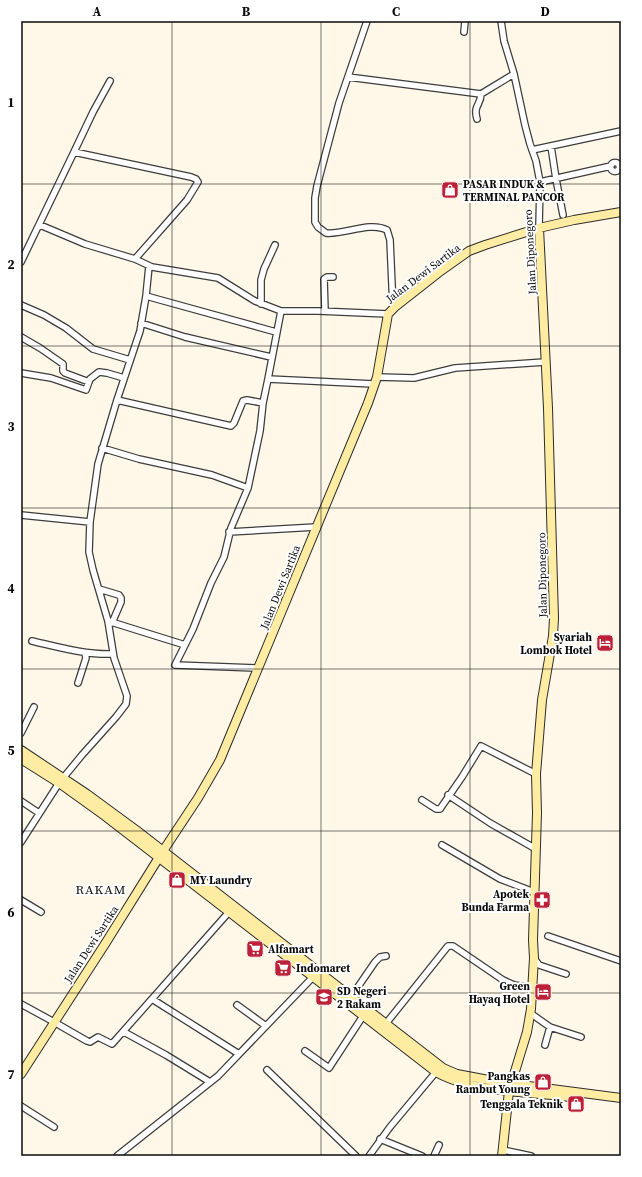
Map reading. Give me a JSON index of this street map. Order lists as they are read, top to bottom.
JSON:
{
  "streets": {
    "street": ["Jalan Diponegoro", "Jalan Dewi Sartika"]
  },
  "crossings": [
    ["Jalan Diponegoro", "Jalan Dewi Sartika"]
  ],
  "districts": ["RAKAM"],
  "places": {
    "shop": [
      "PASAR INDUK & TERMINAL PANCOR",
      "MY Laundry",
      "Pangkas Rambut Young",
      "Tenggala Teknik"
    ],
    "hotel": ["Syariah Lombok Hotel", "Green Hayaq Hotel"],
    "pharmacy": ["Apotek Bunda Farma"],
    "supermarket": ["Alfamart", "Indomaret"],
    "school or university": ["SD Negeri 2 Rakam"]
  },
  "grid": {
    "columns": [
      "A",
      "B",
      "C",
      "D"
    ],
    "rows": [
      "1",
      "2",
      "3",
      "4",
      "5",
      "6",
      "7"
    ]
  }
}
